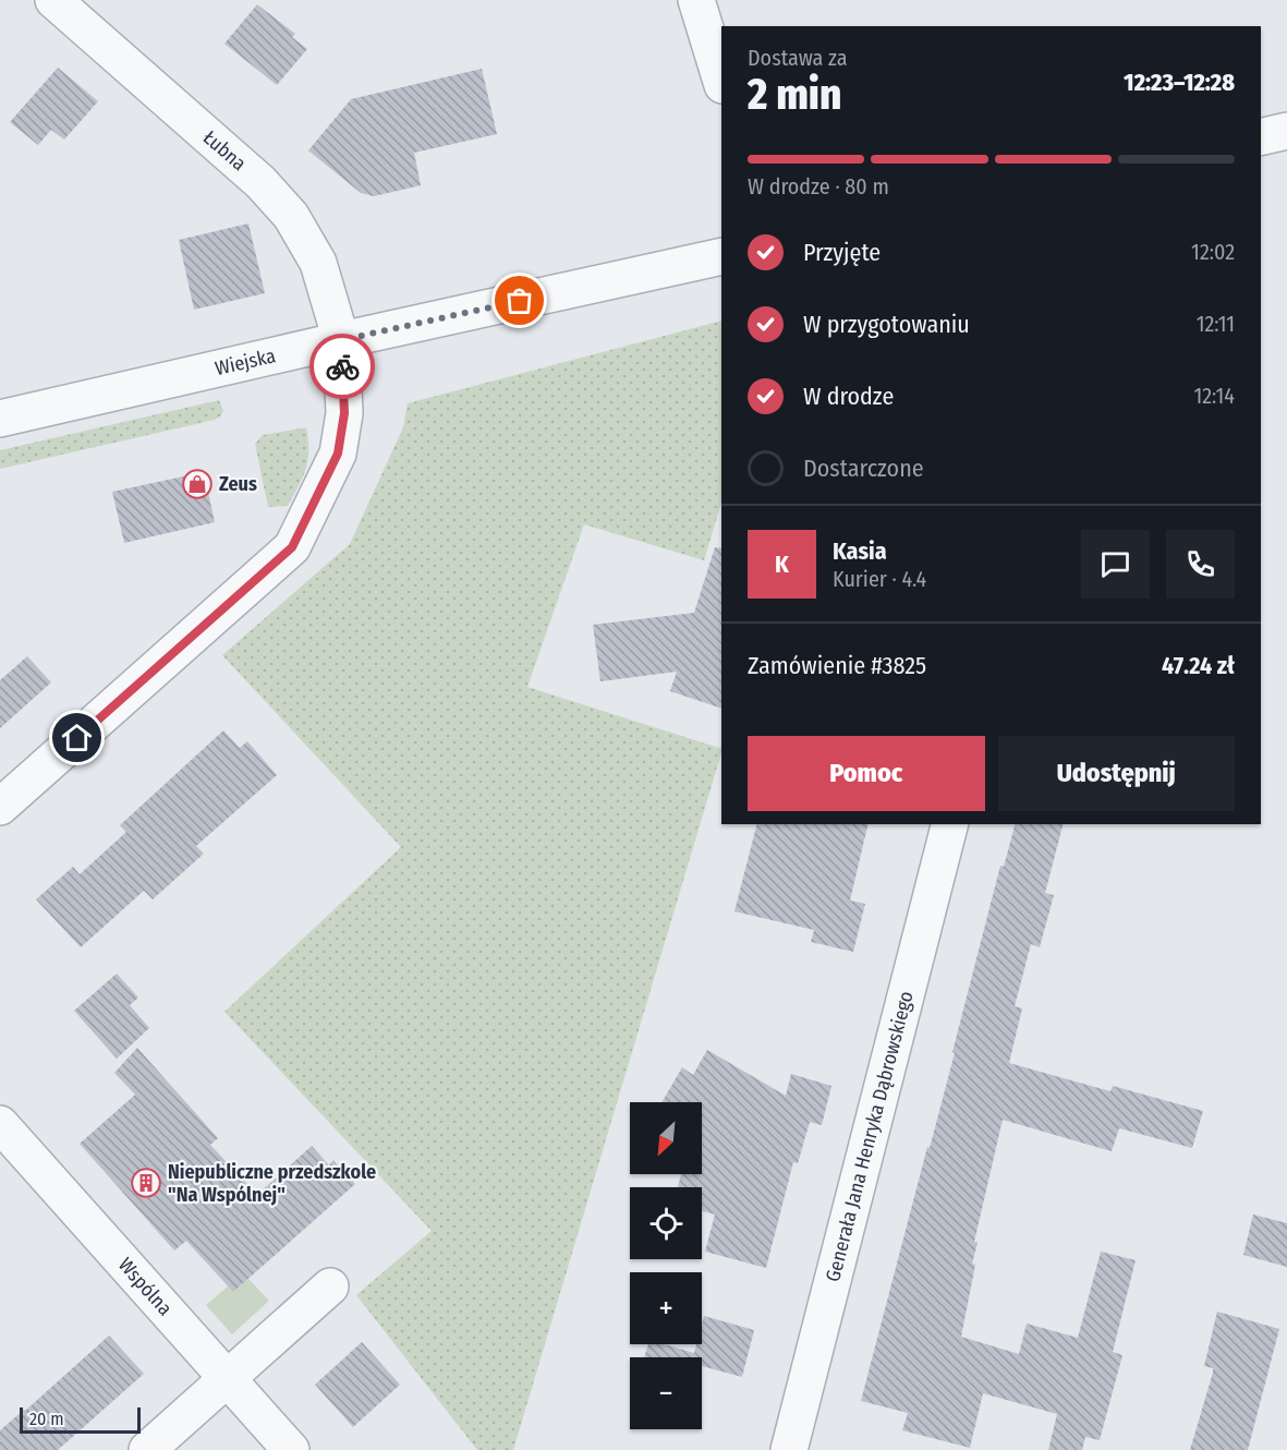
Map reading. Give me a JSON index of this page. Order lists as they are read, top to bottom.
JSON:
{
  "streets": {
    "street": [
      "Łubna",
      "Wiejska",
      "Generała Jana Henryka Dąbrowskiego",
      "Wspólna"
    ]
  },
  "crossings": [
    ["Łubna", "Wiejska"]
  ],
  "places": {
    "shop": ["Zeus"],
    "building": ["Niepubliczne przedszkole \"Na Wspólnej\""]
  },
  "scale_bar": "20 m",
  "north": "bottom left",
  "page": {
    "heading": ["2 min", "Dostawa za", "12:23–12:28"],
    "panel": [
      "Kasia",
      "Kurier · 4.4",
      "Zamówienie #3825",
      "47.24 zł"
    ],
    "bar": "W drodze · 80 m",
    "list": [
      ["Przyjęte", "12:02"],
      ["W przygotowaniu", "12:11"],
      ["W drodze", "12:14"],
      "Dostarczone"
    ],
    "round": "K",
    "buttons": ["Pomoc", "Udostępnij"],
    "map_buttons": ["+", "−"],
    "scale": "20 m"
  }
}
